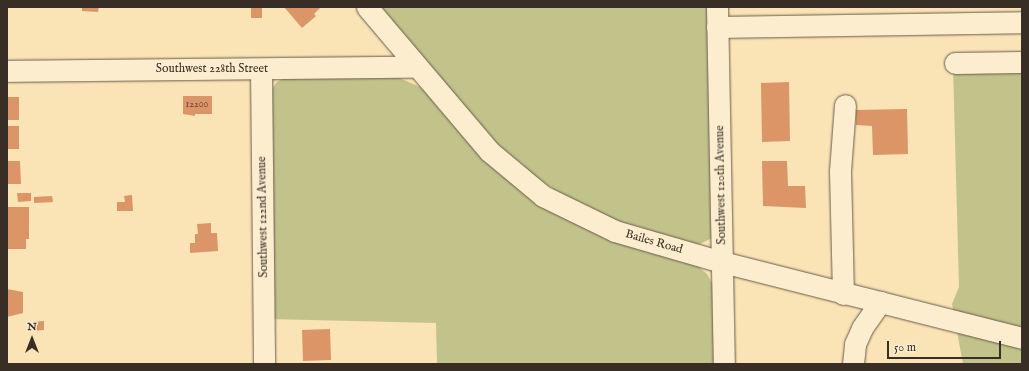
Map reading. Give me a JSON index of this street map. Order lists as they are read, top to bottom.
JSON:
{
  "streets": {
    "street": [
      "Southwest 228th Street",
      "Southwest 120th Avenue",
      "Southwest 122nd Avenue",
      "Bailes Road"
    ]
  },
  "crossings": [
    ["Southwest 228th Street", "Southwest 122nd Avenue"],
    ["Southwest 228th Street", "Bailes Road"],
    ["Southwest 120th Avenue", "Bailes Road"]
  ],
  "house_numbers": ["12200"],
  "scale_bar": "50 m",
  "north": "top"
}
